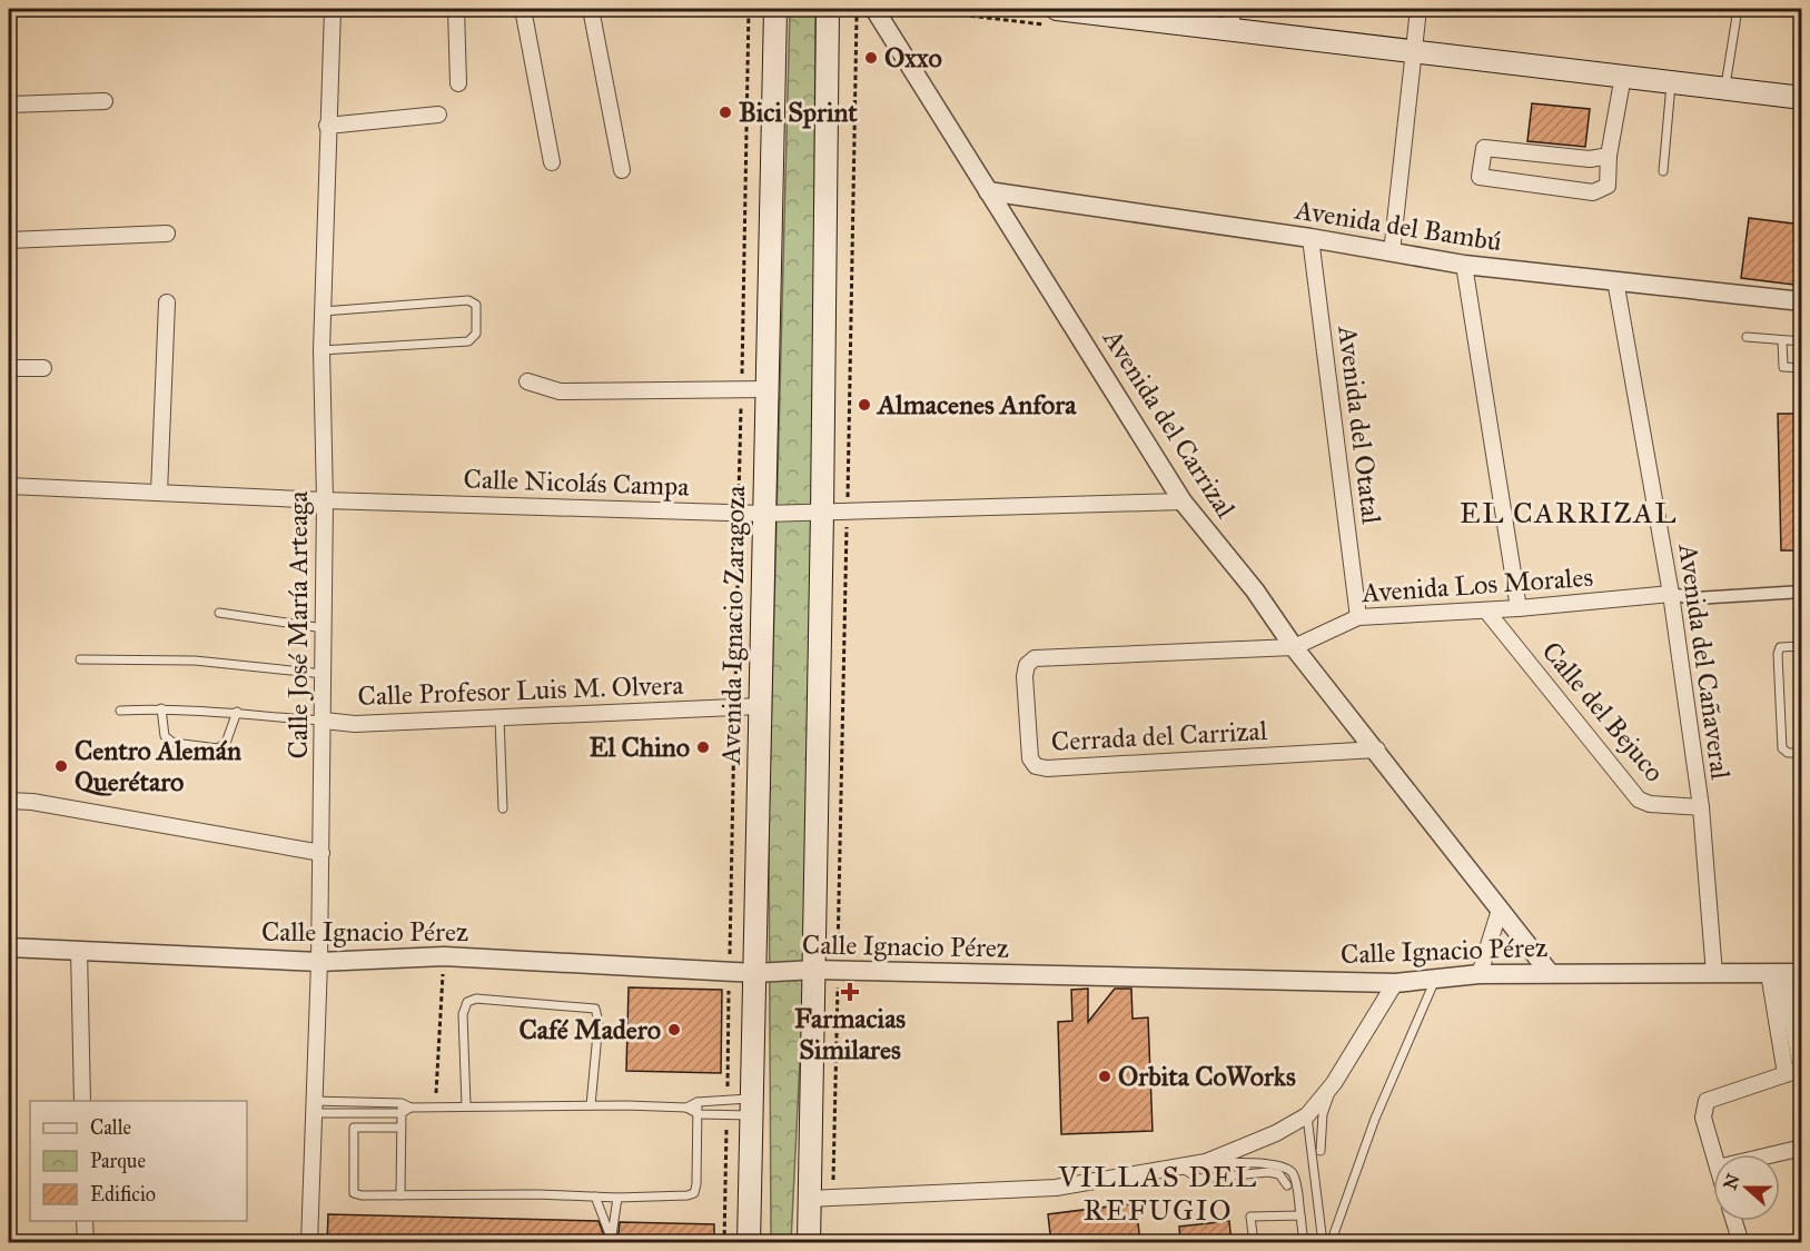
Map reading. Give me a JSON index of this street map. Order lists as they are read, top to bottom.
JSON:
{
  "streets": {
    "main road": ["Avenida Ignacio Zaragoza"],
    "street": [
      "Avenida del Bambú",
      "Avenida del Carrizal",
      "Avenida del Otatal",
      "Calle Nicolás Campa",
      "Avenida Los Morales",
      "Calle José María Arteaga",
      "Avenida del Cañaveral",
      "Calle Profesor Luis M. Olvera",
      "Calle del Bejuco",
      "Cerrada del Carrizal",
      "Calle Ignacio Pérez"
    ]
  },
  "crossings": [
    ["Avenida del Bambú", "Avenida del Carrizal"],
    ["Avenida del Bambú", "Avenida del Otatal"],
    ["Avenida del Bambú", "Avenida del Cañaveral"],
    ["Avenida del Carrizal", "Calle Nicolás Campa"],
    ["Avenida del Carrizal", "Avenida Los Morales"],
    ["Avenida del Carrizal", "Cerrada del Carrizal"],
    ["Avenida del Carrizal", "Calle Ignacio Pérez"],
    ["Avenida del Otatal", "Avenida Los Morales"],
    ["Calle Nicolás Campa", "Calle José María Arteaga"],
    ["Calle Nicolás Campa", "Avenida Ignacio Zaragoza"],
    ["Avenida Los Morales", "Avenida del Cañaveral"],
    ["Avenida Los Morales", "Calle del Bejuco"],
    ["Avenida Los Morales", "Cerrada del Carrizal"],
    ["Calle José María Arteaga", "Calle Profesor Luis M. Olvera"],
    ["Calle José María Arteaga", "Calle Ignacio Pérez"],
    ["Avenida Ignacio Zaragoza", "Calle Profesor Luis M. Olvera"],
    ["Avenida Ignacio Zaragoza", "Calle Ignacio Pérez"],
    ["Avenida del Cañaveral", "Calle del Bejuco"],
    ["Avenida del Cañaveral", "Calle Ignacio Pérez"]
  ],
  "districts": ["EL CARRIZAL", "VILLAS DEL REFUGIO"],
  "places": {
    "other": [
      "Oxxo",
      "Bici Sprint",
      "Almacenes Anfora",
      "El Chino",
      "Centro Alemán Querétaro",
      "Café Madero",
      "Orbita CoWorks"
    ],
    "health": ["Farmacias Similares"]
  },
  "legend": ["Calle", "Parque", "Edificio"],
  "north": "left"
}
